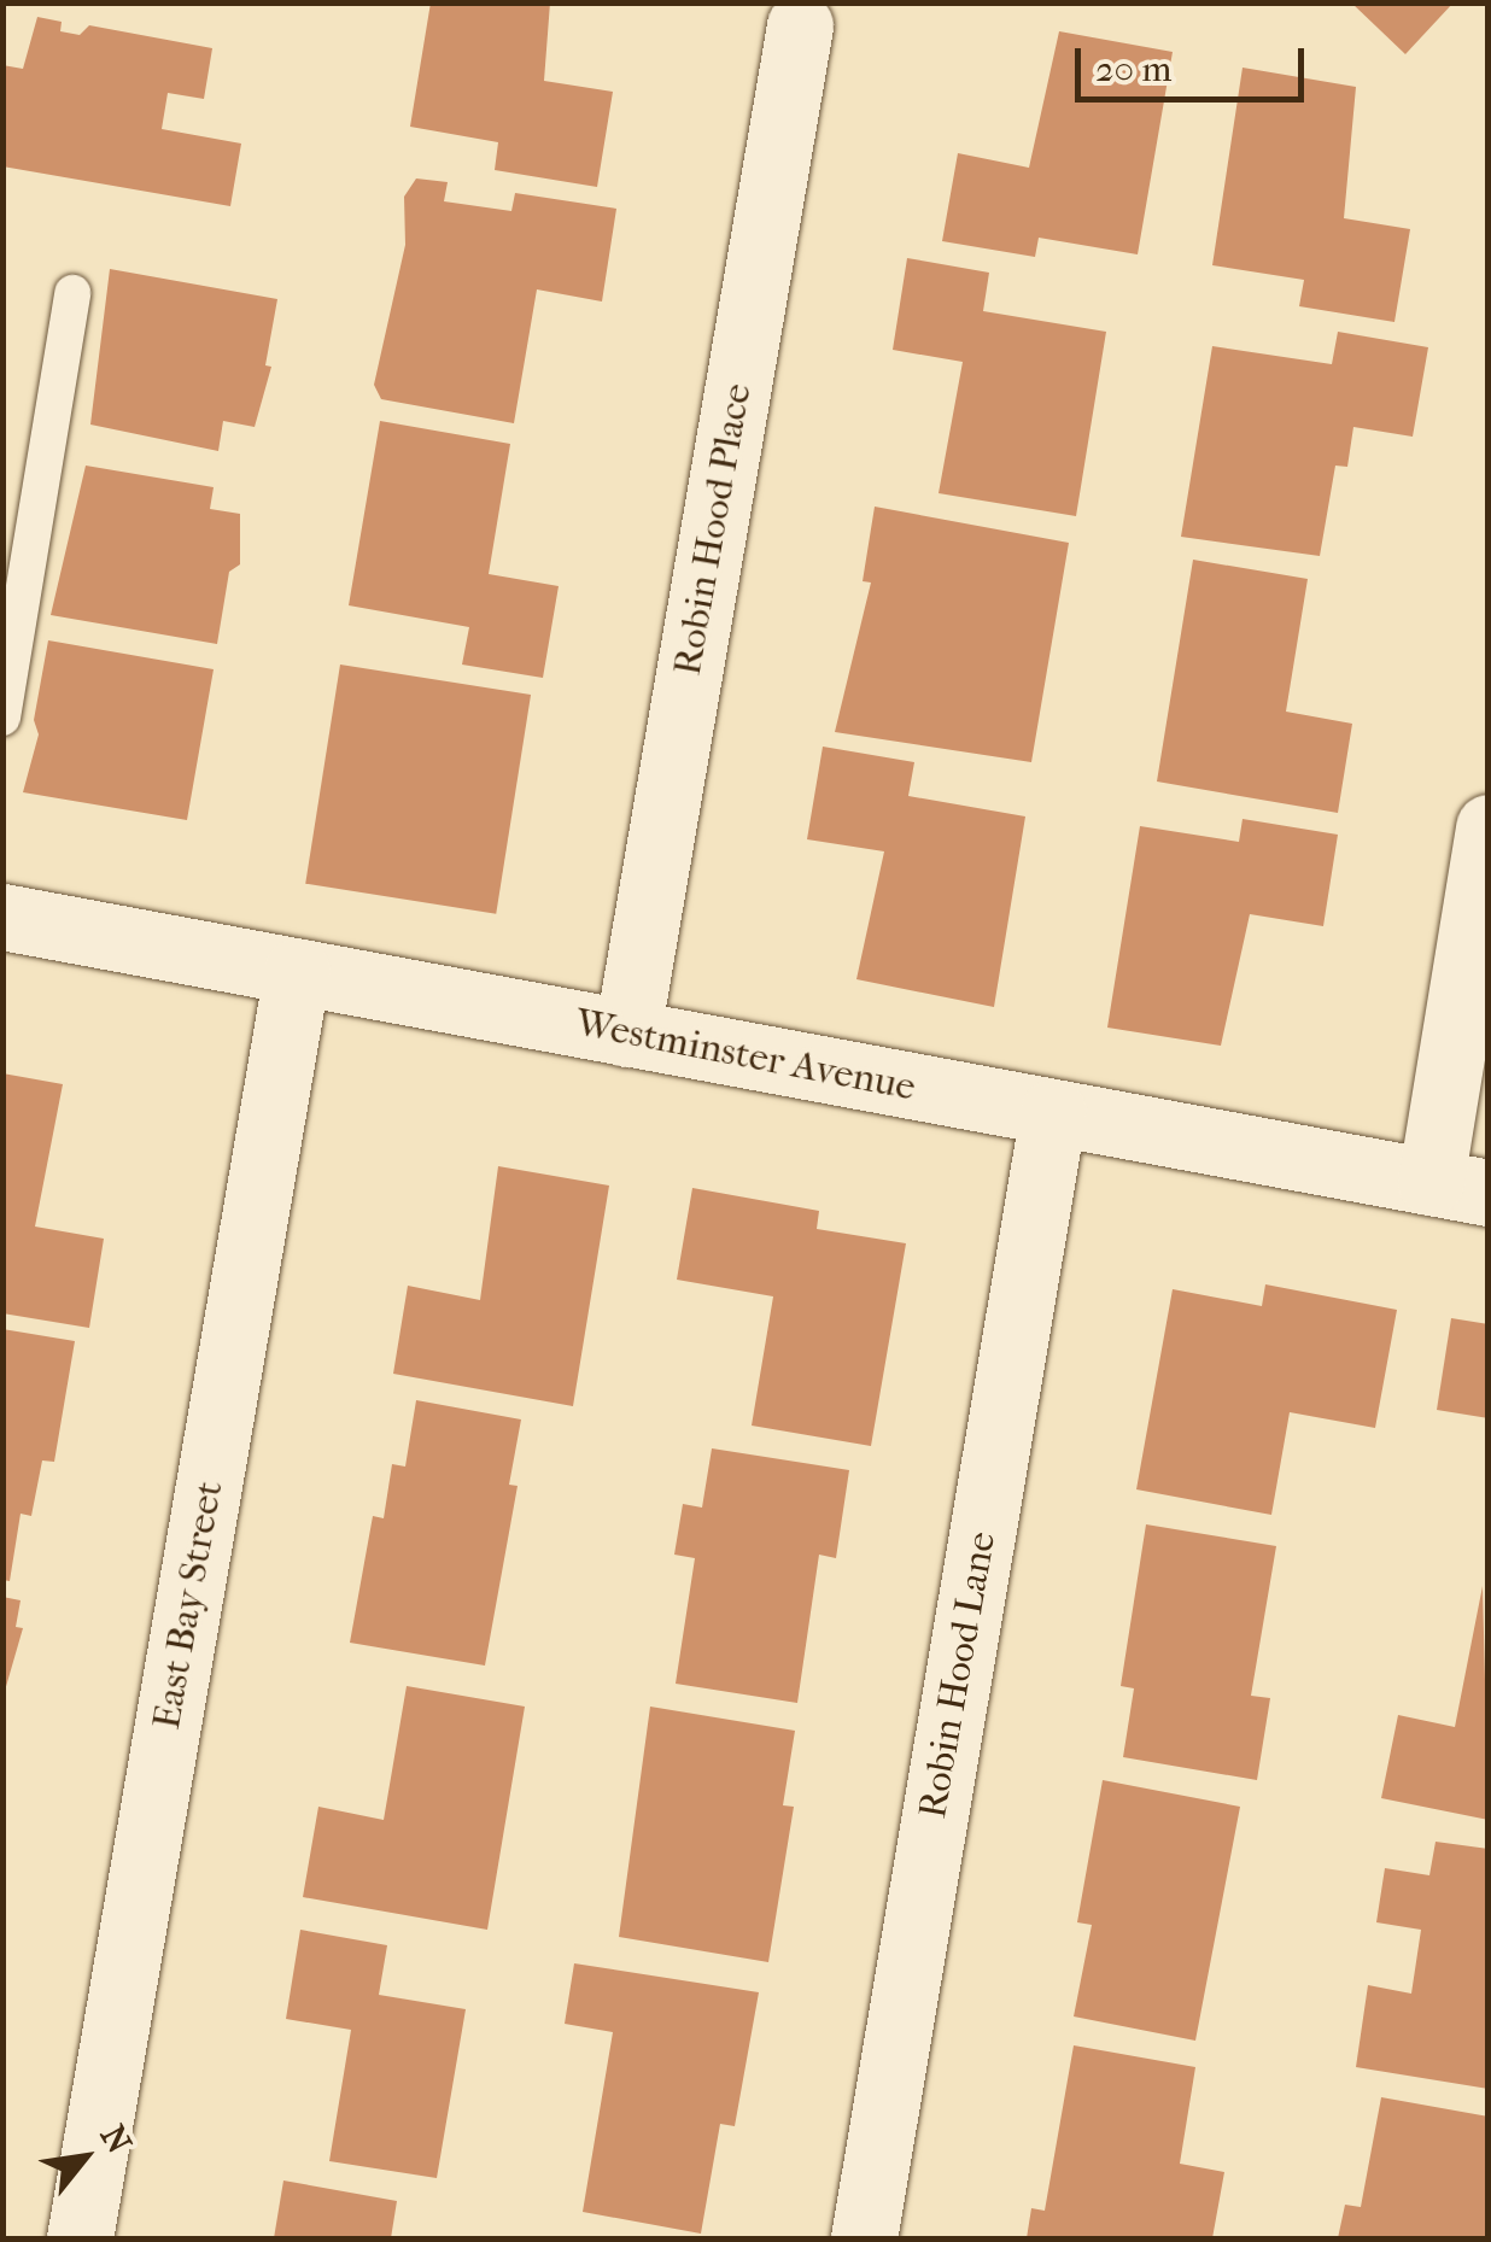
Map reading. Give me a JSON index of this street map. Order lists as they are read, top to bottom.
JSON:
{
  "streets": {
    "street": [
      "Robin Hood Place",
      "Westminster Avenue",
      "East Bay Street",
      "Robin Hood Lane"
    ]
  },
  "crossings": [
    ["Robin Hood Place", "Westminster Avenue"],
    ["Westminster Avenue", "East Bay Street"],
    ["Westminster Avenue", "Robin Hood Lane"]
  ],
  "scale_bar": "20 m",
  "north": "top right"
}
